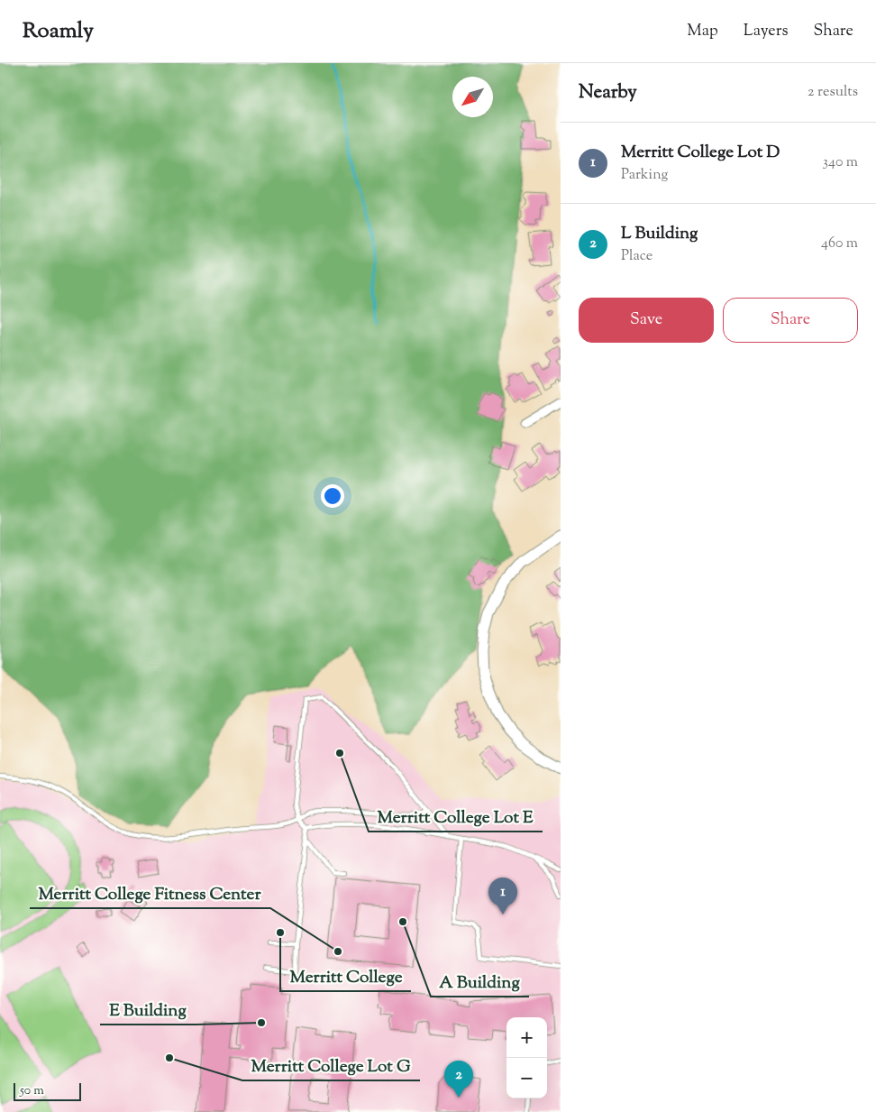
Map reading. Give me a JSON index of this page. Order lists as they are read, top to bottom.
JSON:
{
  "places": [
    "Merritt College Lot E",
    "A Building",
    "Merritt College",
    "Merritt College Fitness Center",
    "E Building",
    "Merritt College Lot G"
  ],
  "scale_bar": "50 m",
  "north": "bottom left",
  "page": {
    "header": "Roamly",
    "nav": ["Map", "Layers", "Share"],
    "heading": ["Nearby", "2 results"],
    "list": [
      {
        "mark": "1",
        "name": "Merritt College Lot D",
        "note": "Parking",
        "value": "340 m"
      },
      {
        "mark": "2",
        "name": "L Building",
        "note": "Place",
        "value": "460 m"
      }
    ],
    "buttons": ["Save", "Share"],
    "pins": ["1", "2"],
    "map_buttons": ["+", "−"],
    "scale": "50 m"
  }
}
